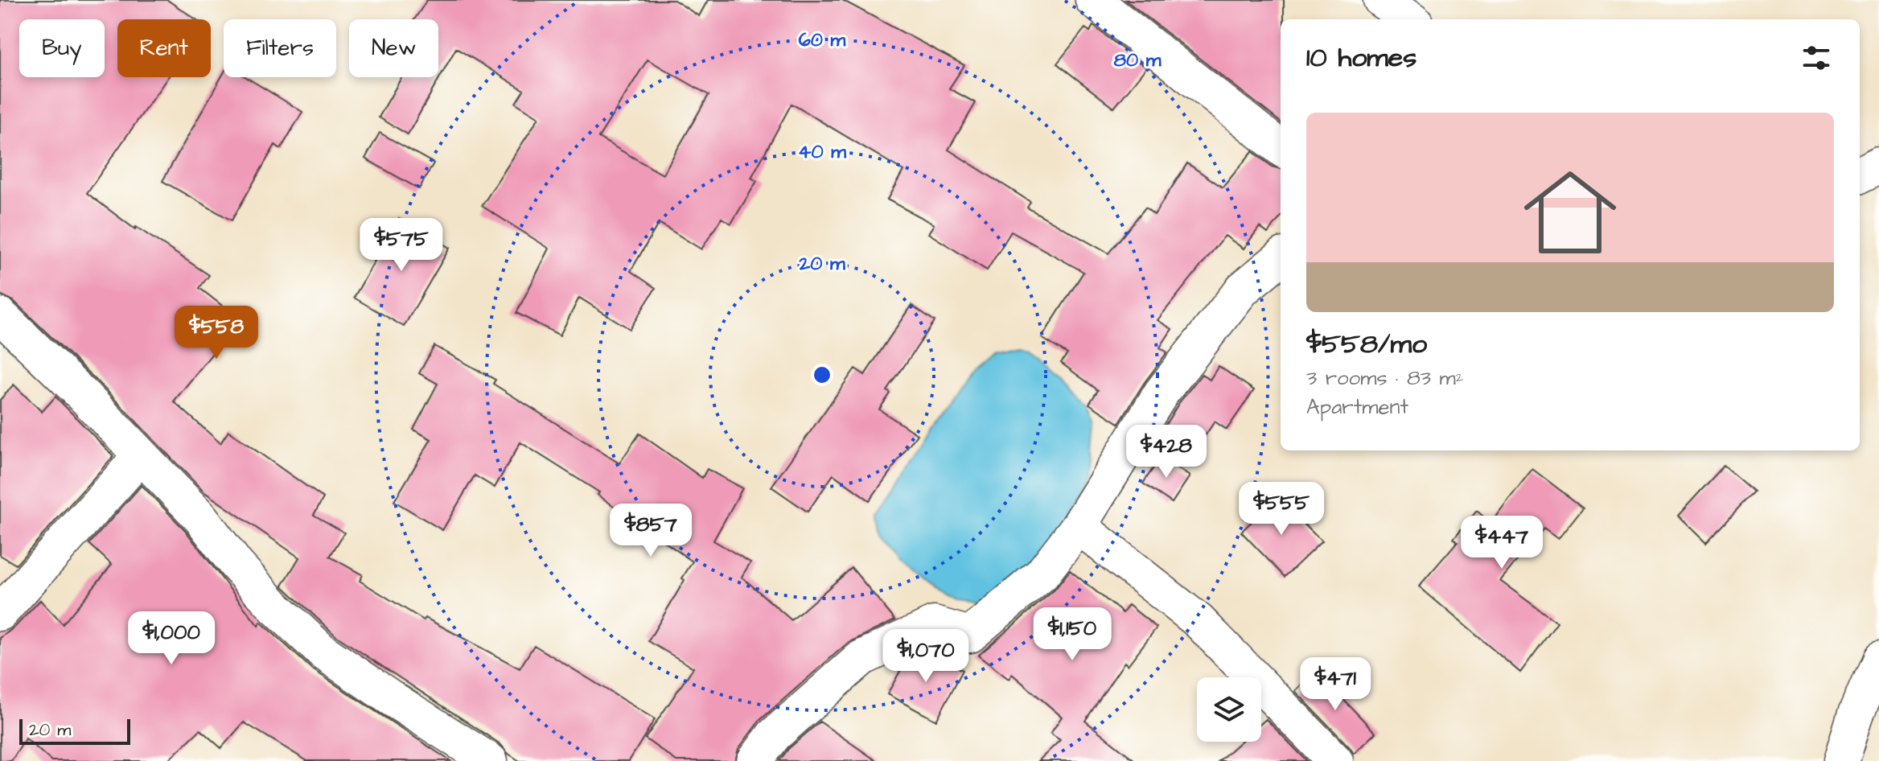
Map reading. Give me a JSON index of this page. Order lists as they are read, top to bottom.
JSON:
{
  "scale_bar": "20 m",
  "page": {
    "chip": [
      "Buy",
      "Rent",
      "Filters",
      "New"
    ],
    "heading": "10 homes",
    "list": [
      {
        "name": "$558/mo",
        "note": "3 rooms · 83 m² · Apartment"
      }
    ],
    "price": [
      "$575",
      "$558",
      "$428",
      "$555",
      "$857",
      "$447",
      "$1,150",
      "$1,000",
      "$1,070",
      "$471"
    ],
    "scale": "20 m"
  },
  "rings": [
    "60 m",
    "80 m",
    "40 m",
    "20 m"
  ]
}
